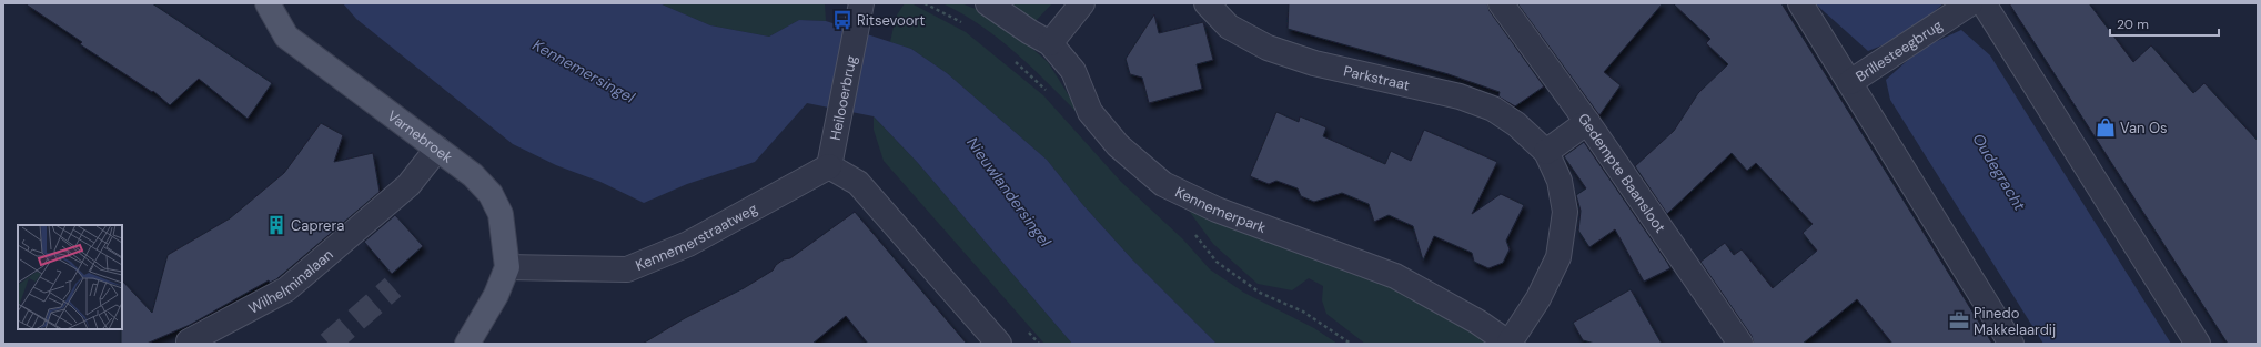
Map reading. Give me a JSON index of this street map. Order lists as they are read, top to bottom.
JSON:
{
  "streets": {
    "main road": ["Varnebroek"],
    "street": [
      "Brillesteegbrug",
      "Parkstraat",
      "Heilooerbrug",
      "Gedempte Baansloot",
      "Kennemerpark",
      "Kennemerstraatweg",
      "Wilhelminalaan"
    ]
  },
  "crossings": [
    ["Parkstraat", "Kennemerpark"],
    ["Heilooerbrug", "Kennemerstraatweg"],
    ["Varnebroek", "Kennemerstraatweg"],
    ["Varnebroek", "Wilhelminalaan"]
  ],
  "water": ["Kennemersingel", "Oudegracht", "Nieuwlandersingel"],
  "places": {
    "bus stop": ["Ritsevoort"],
    "shop": ["Van Os"],
    "building": ["Caprera"],
    "office": ["Pinedo Makkelaardij"]
  },
  "scale_bar": "20 m"
}
